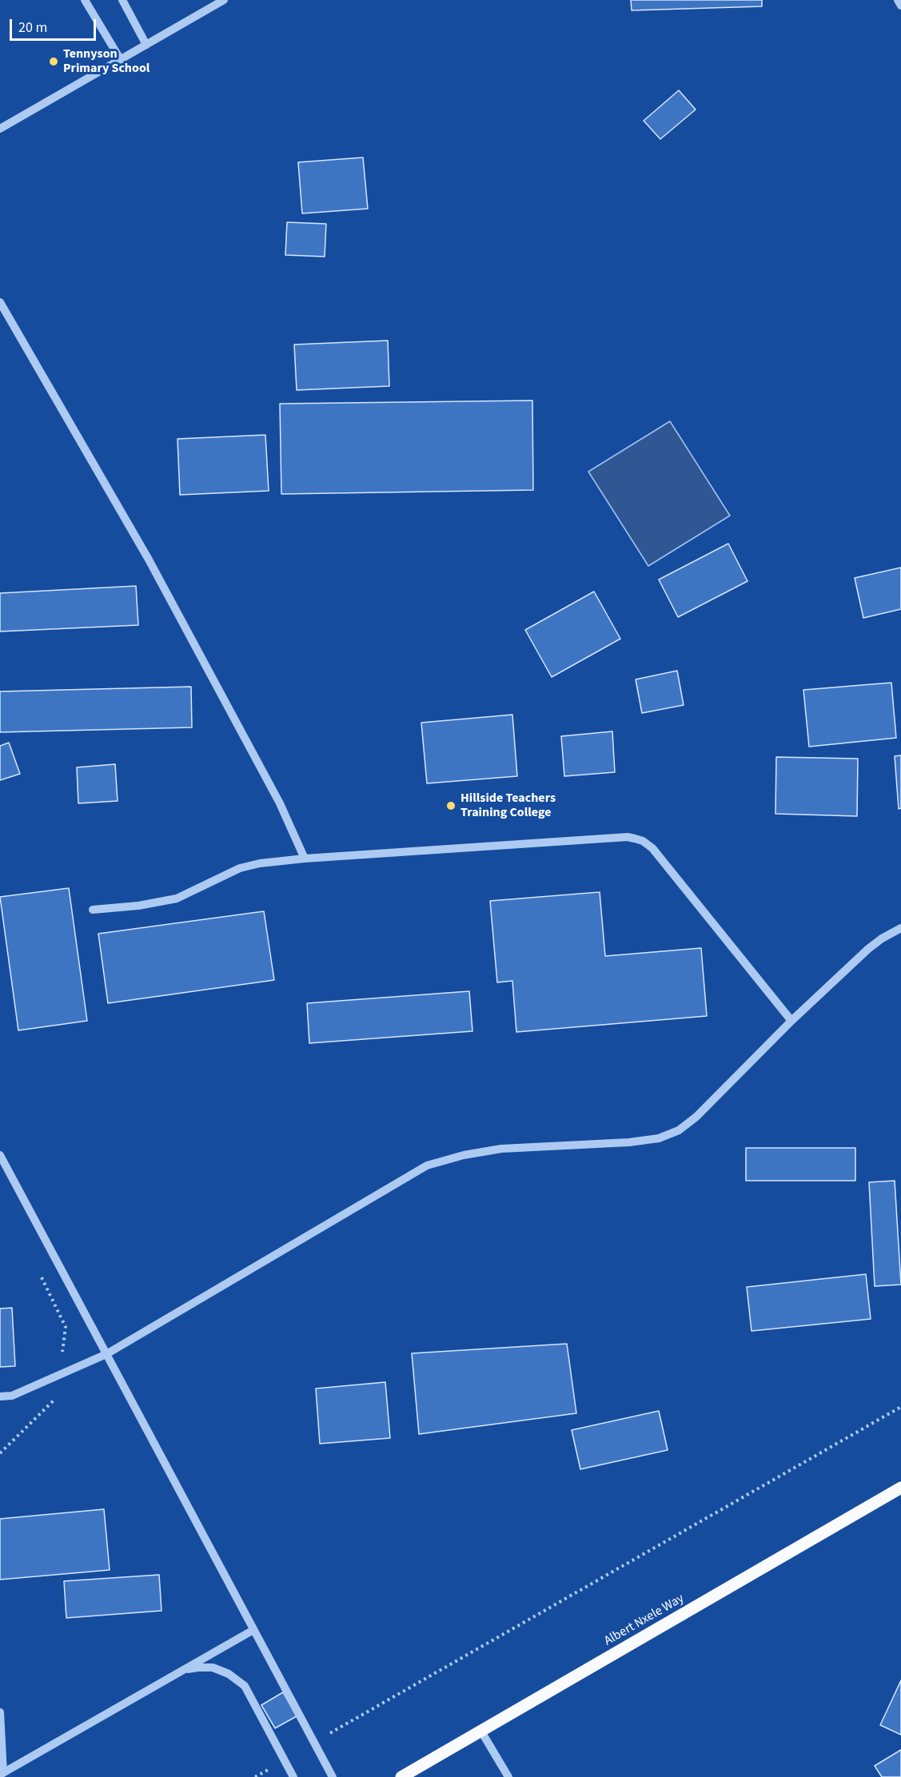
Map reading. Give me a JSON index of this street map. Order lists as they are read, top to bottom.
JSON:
{
  "streets": {
    "main road": ["Albert Nxele Way"]
  },
  "places": ["Tennyson Primary School", "Hillside Teachers Training College"],
  "scale_bar": "20 m"
}
